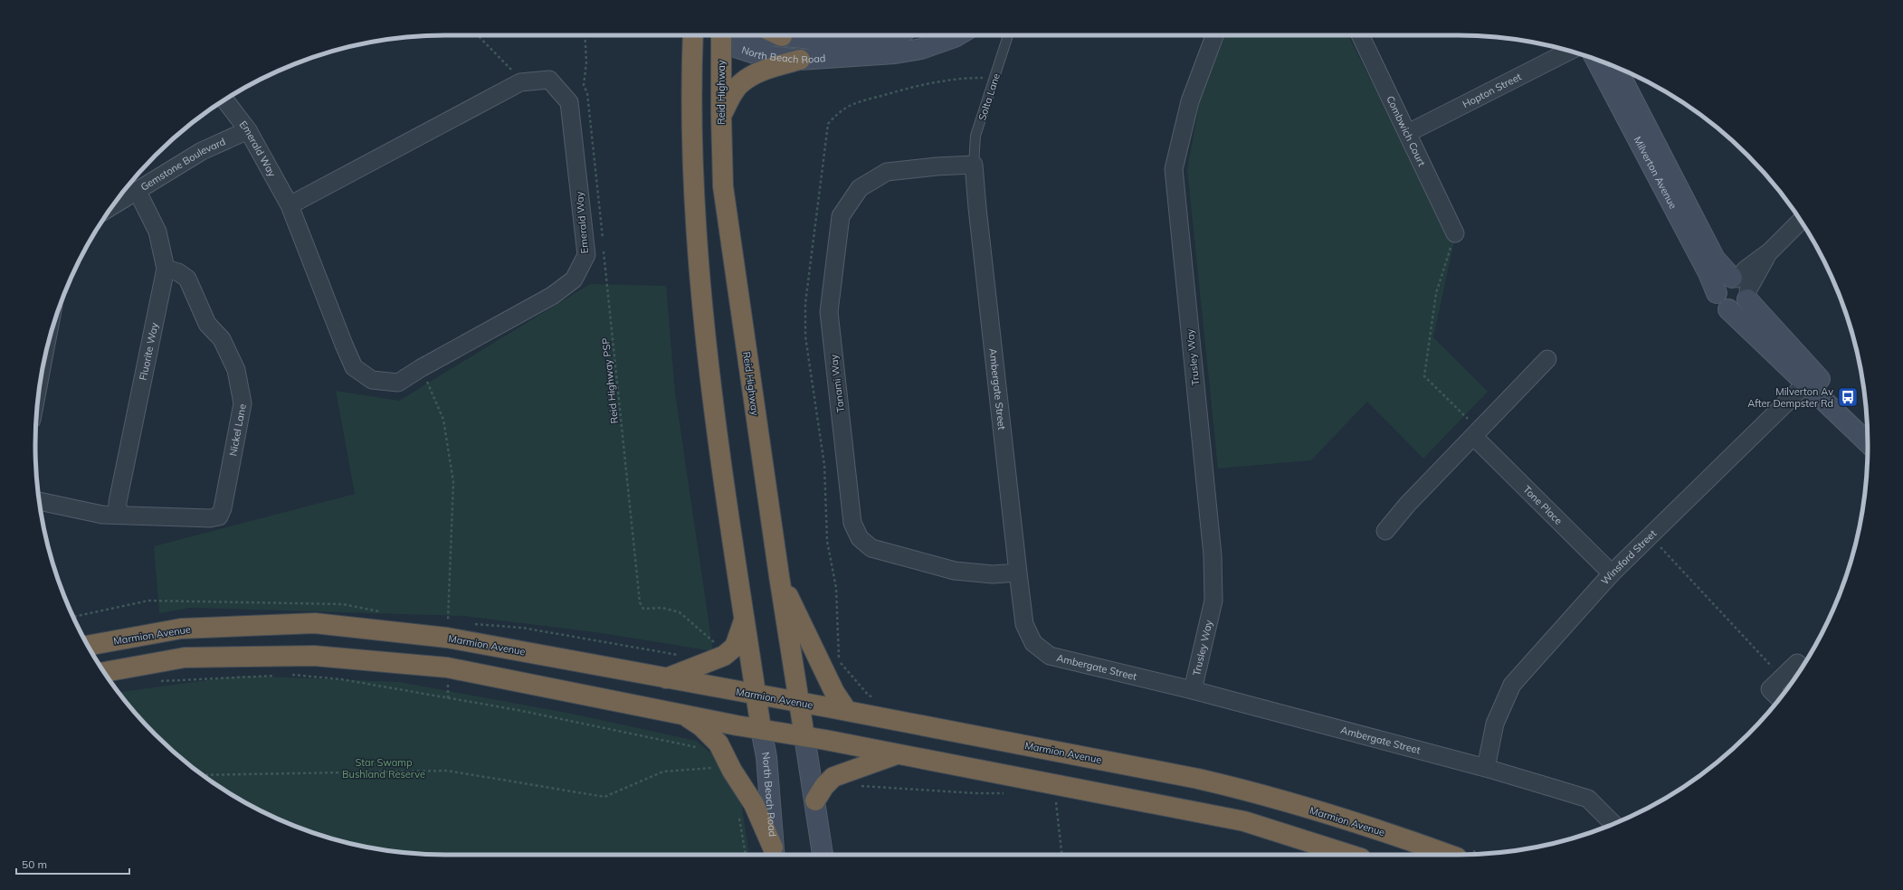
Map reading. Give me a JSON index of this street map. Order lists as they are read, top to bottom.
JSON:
{
  "streets": {
    "highway": ["Reid Highway", "Marmion Avenue"],
    "street": [
      "North Beach Road",
      "Hopton Street",
      "Combwich Court",
      "Emerald Way",
      "Gemstone Boulevard",
      "Milverton Avenue",
      "Fluorite Way",
      "Trusley Way",
      "Tanami Way",
      "Ambergate Street",
      "Nickel Lane",
      "Tone Place",
      "Winsford Street"
    ],
    "lane": ["Solta Lane"],
    "path": ["Reid Highway PSP"]
  },
  "crossings": [
    ["Hopton Street", "Combwich Court"],
    ["Reid Highway", "Marmion Avenue"],
    ["Solta Lane", "Tanami Way"],
    ["Solta Lane", "Ambergate Street"],
    ["Emerald Way", "Gemstone Boulevard"],
    ["Gemstone Boulevard", "Fluorite Way"],
    ["Milverton Avenue", "Winsford Street"],
    ["Fluorite Way", "Nickel Lane"],
    ["Trusley Way", "Ambergate Street"],
    ["Tanami Way", "Ambergate Street"],
    ["Ambergate Street", "Winsford Street"],
    ["Tone Place", "Winsford Street"]
  ],
  "parks": ["Star Swamp Bushland Reserve"],
  "places": {
    "bus stop": ["Milverton Av After Dempster Rd"]
  },
  "scale_bar": "50 m"
}
